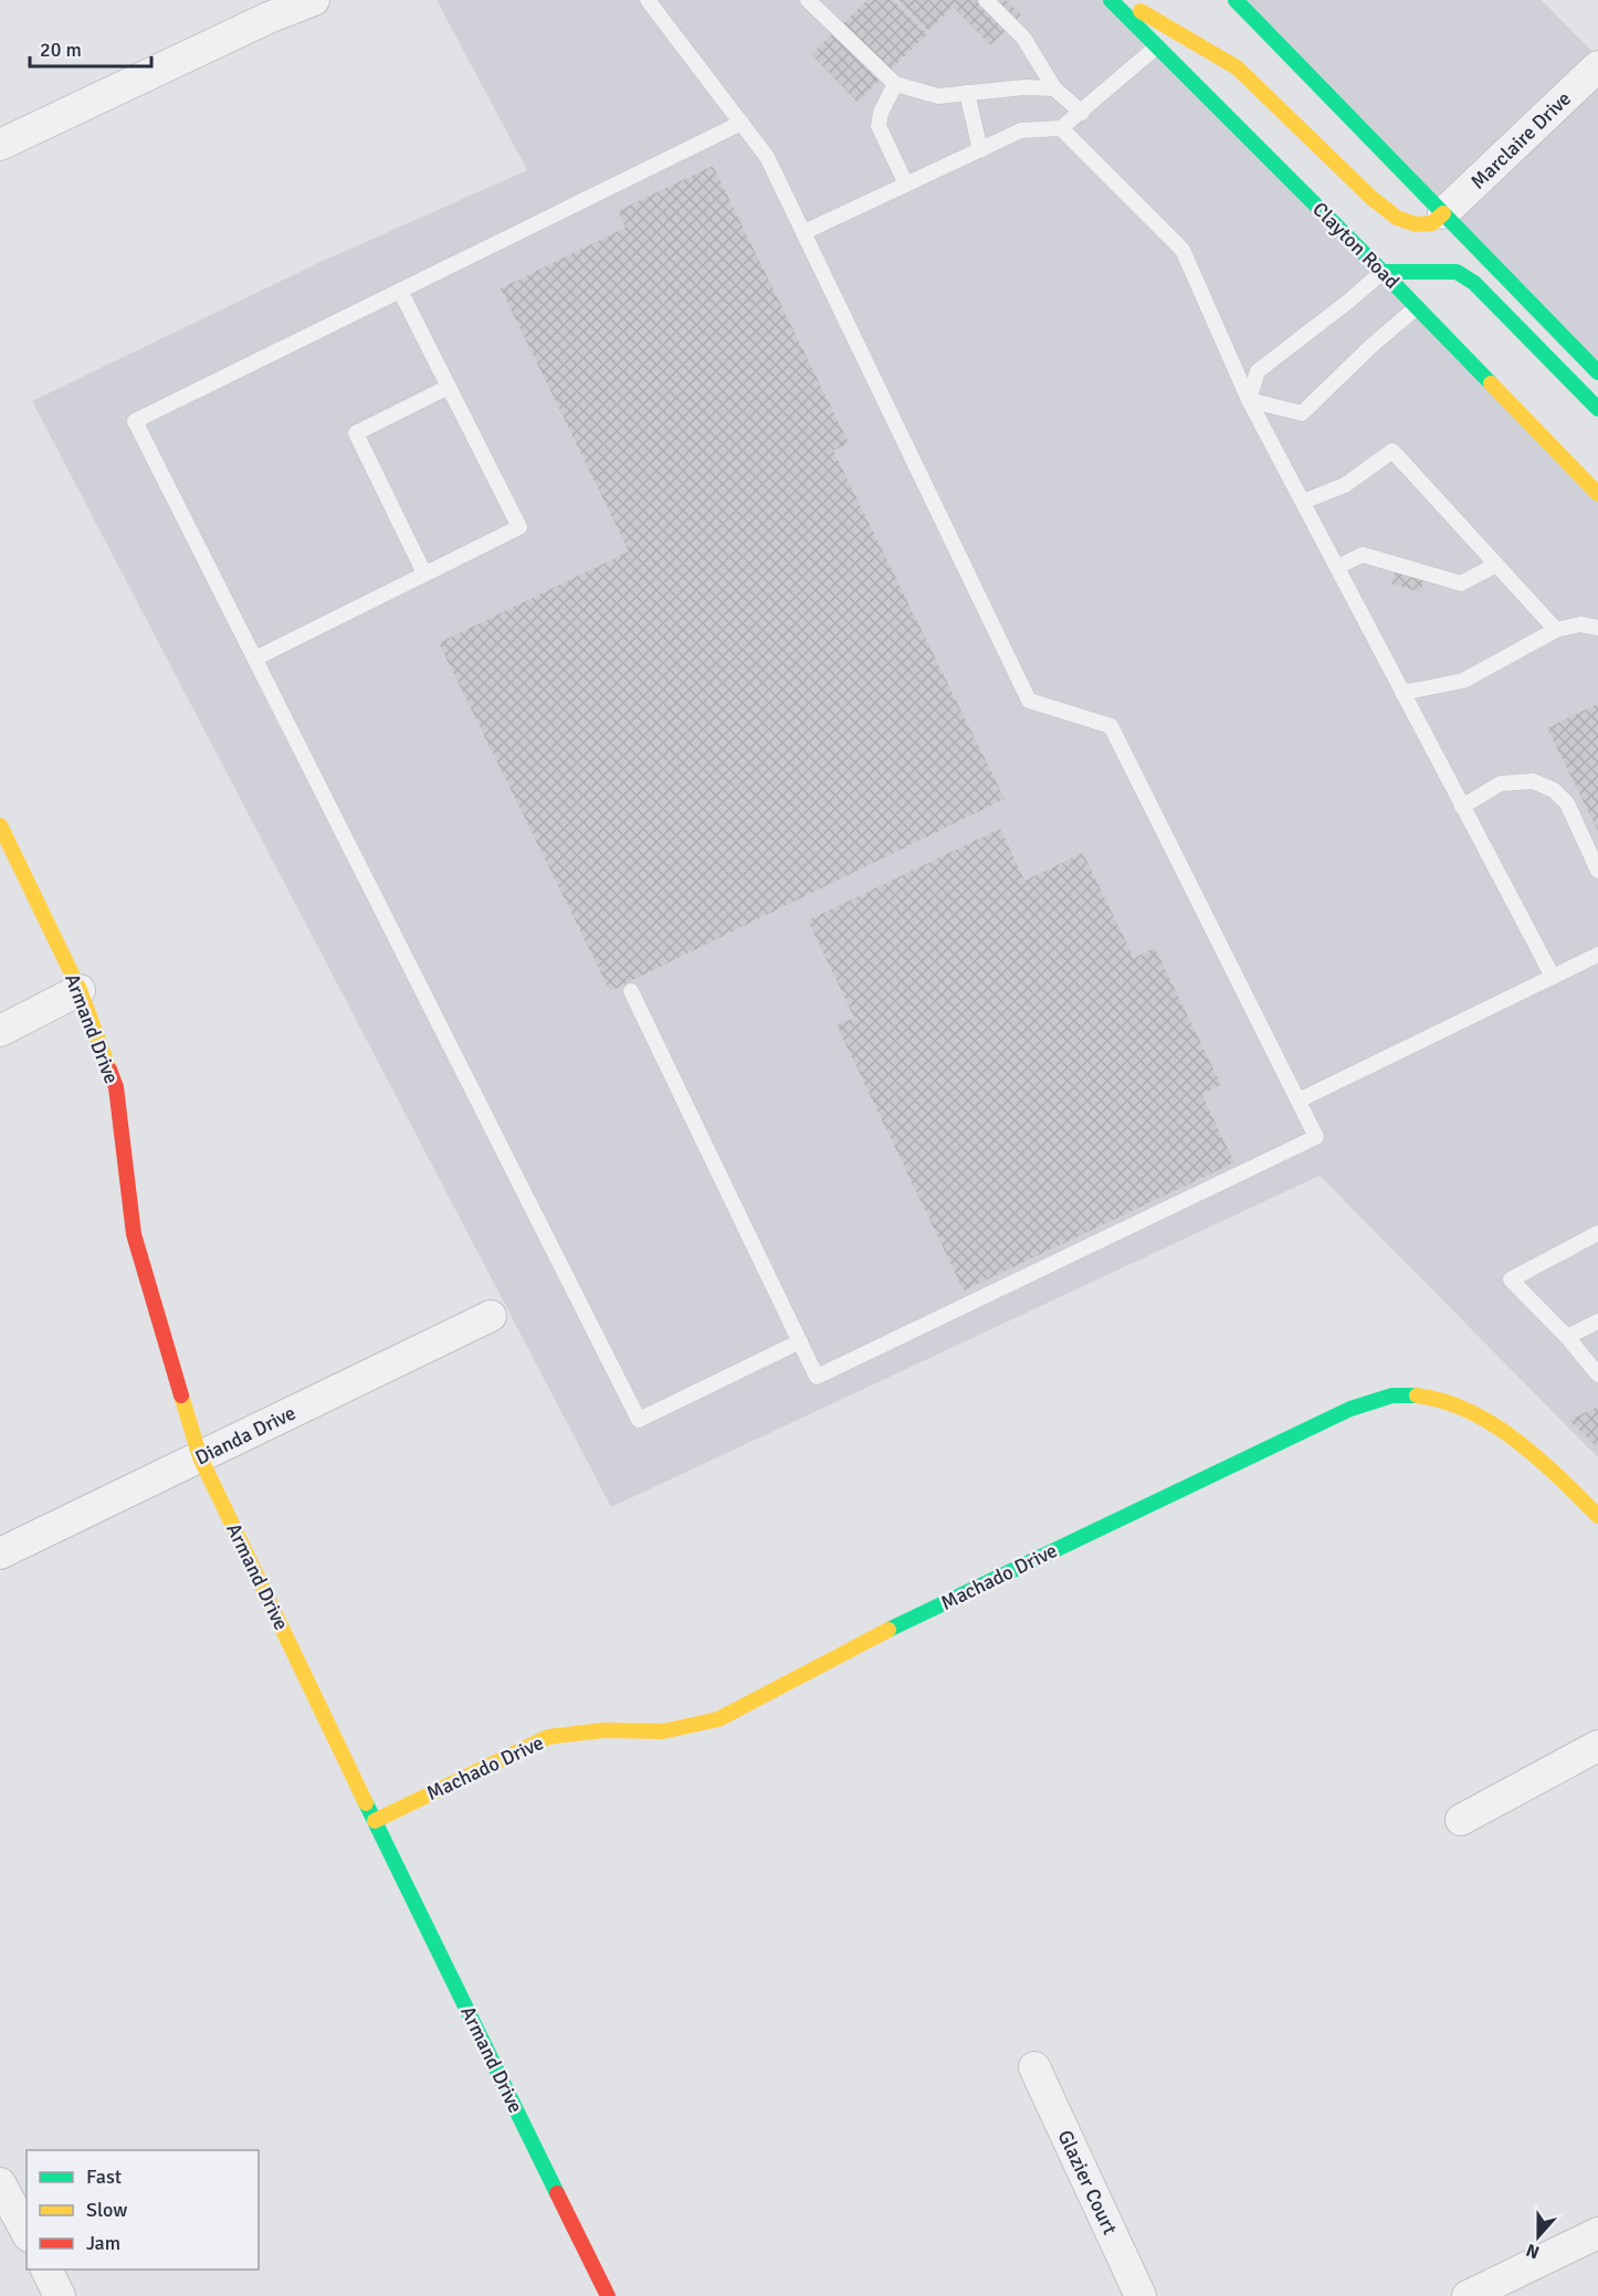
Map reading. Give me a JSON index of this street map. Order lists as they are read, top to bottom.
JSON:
{
  "streets": {
    "street": [
      "Marclaire Drive",
      "Clayton Road",
      "Armand Drive",
      "Dianda Drive",
      "Machado Drive",
      "Glazier Court"
    ]
  },
  "crossings": [
    ["Armand Drive", "Dianda Drive"],
    ["Armand Drive", "Machado Drive"]
  ],
  "legend": ["Fast", "Slow", "Jam"],
  "scale_bar": "20 m",
  "north": "bottom"
}
